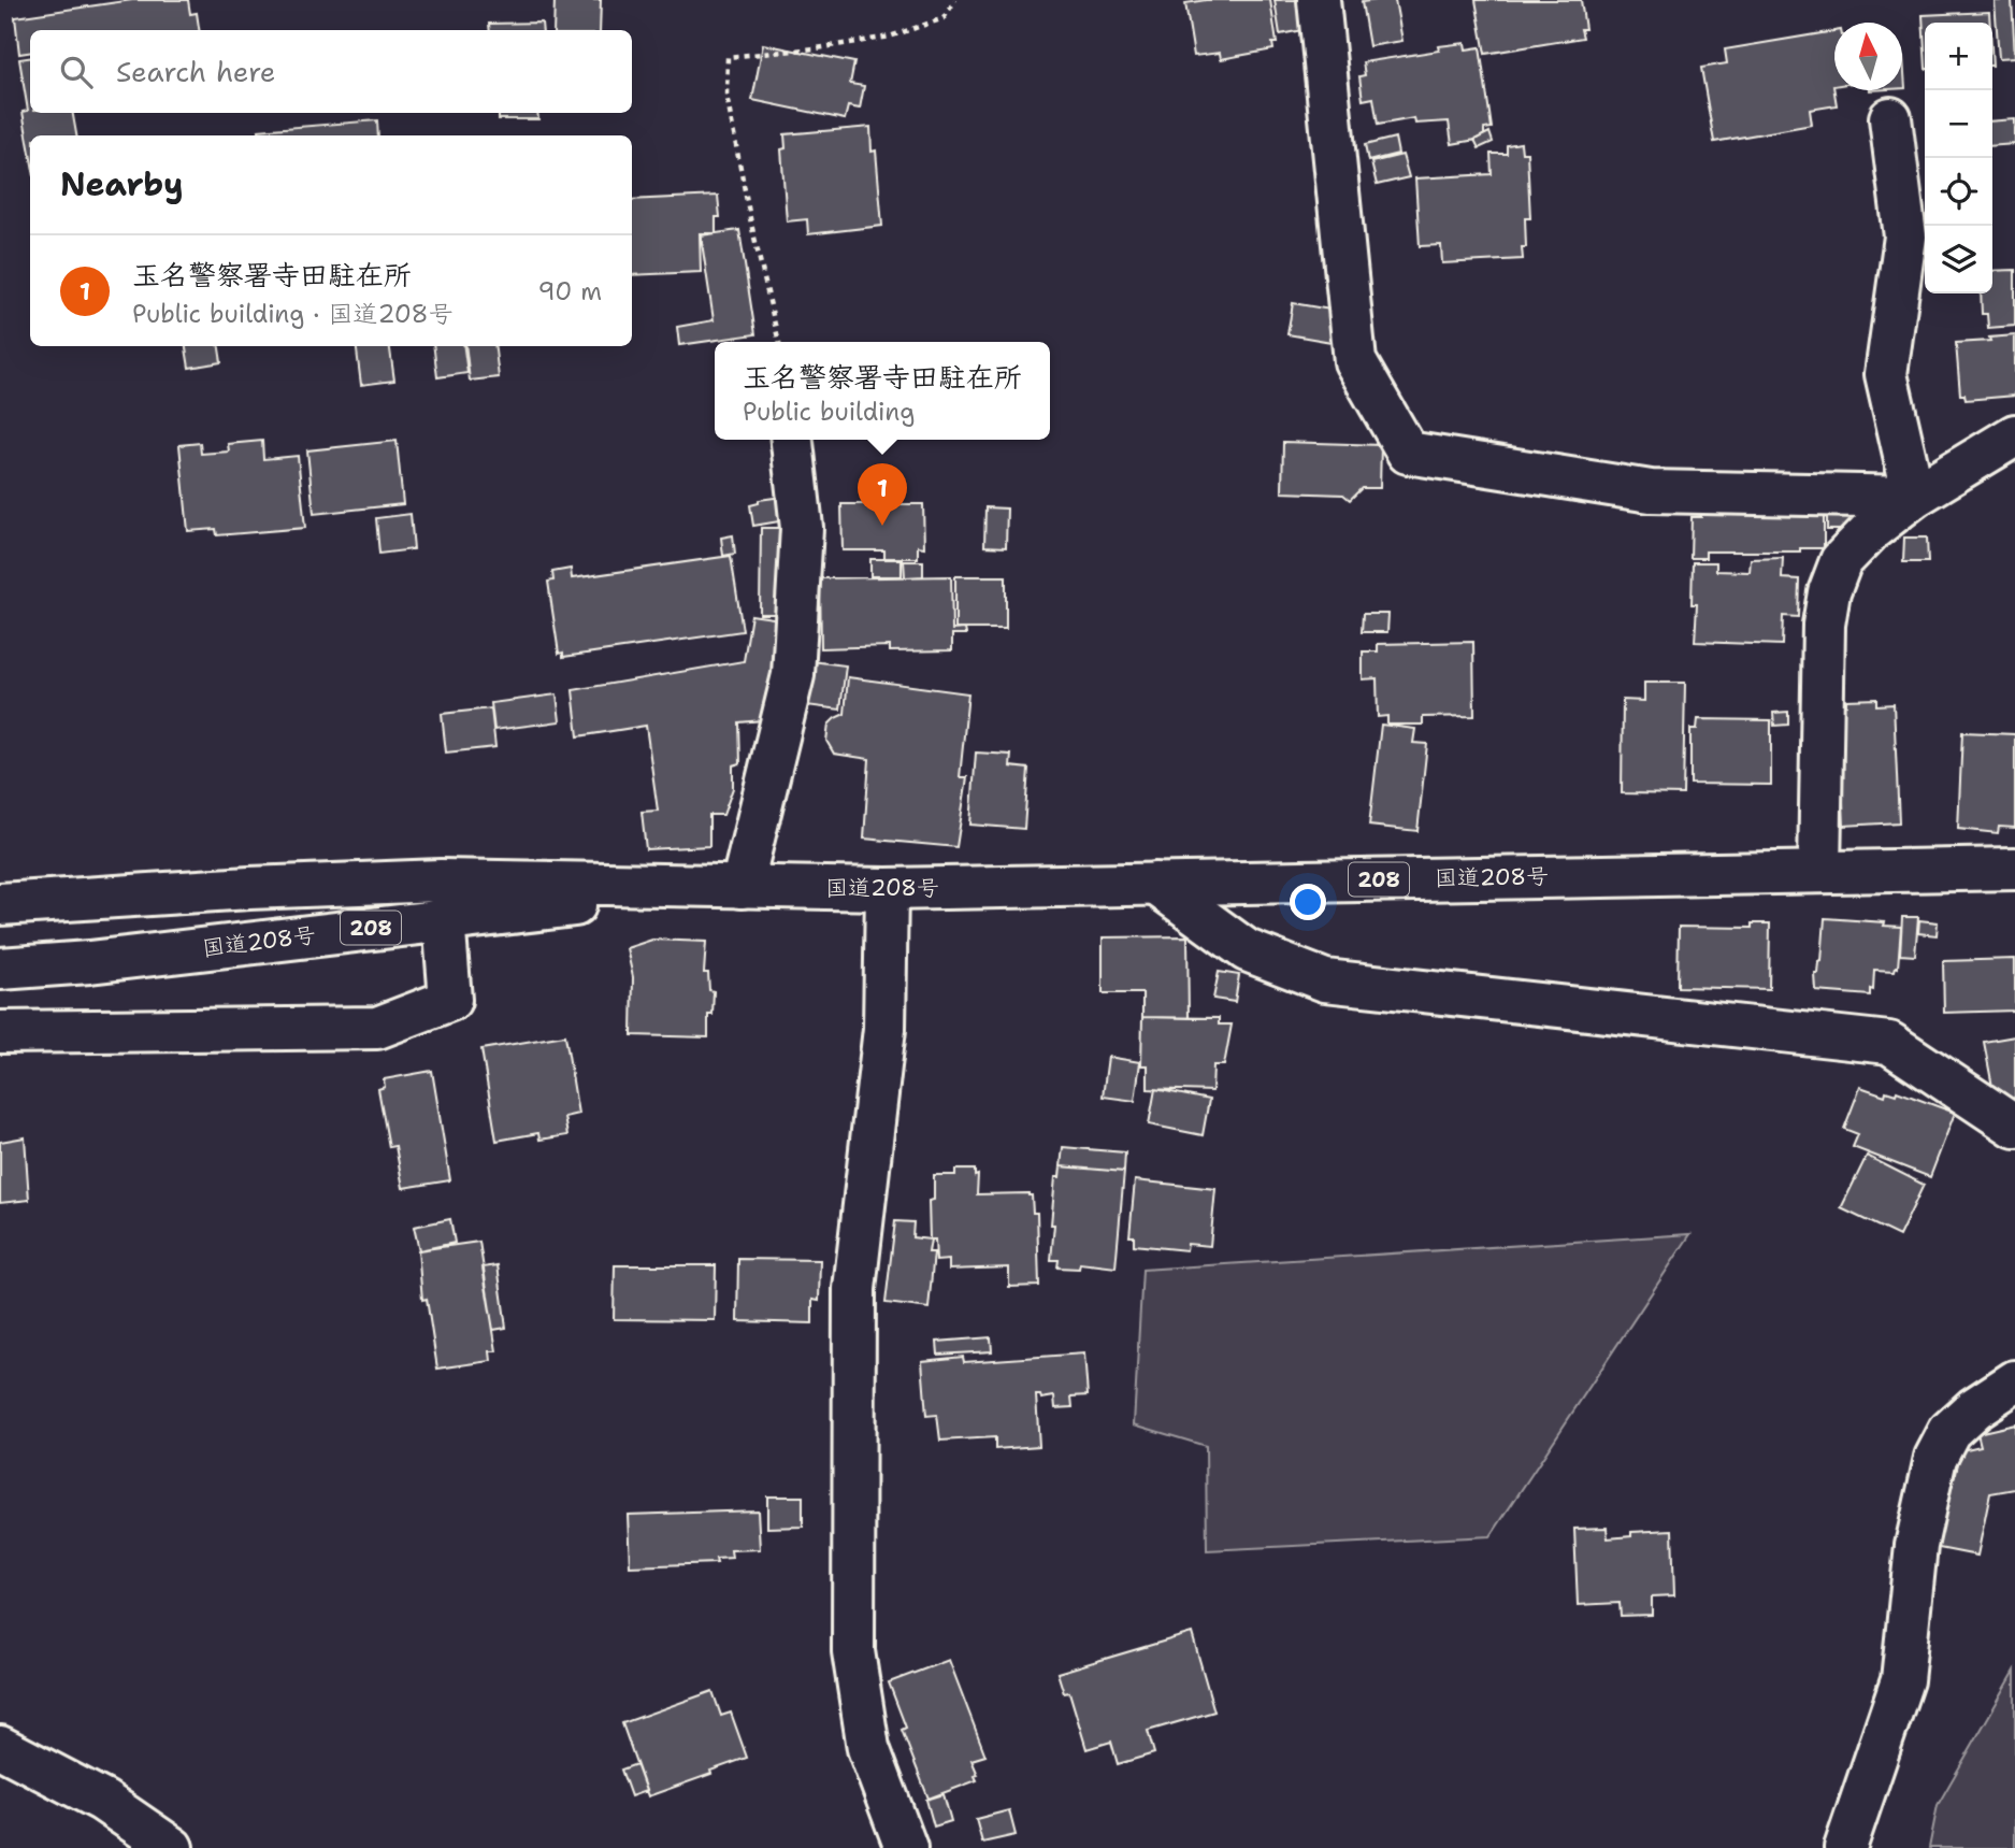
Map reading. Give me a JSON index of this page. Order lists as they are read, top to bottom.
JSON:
{
  "streets": {
    "main road": ["国道208号", "208"]
  },
  "north": "top",
  "page": {
    "map_buttons": ["+", "−"],
    "search": "Search here",
    "heading": "Nearby",
    "list": [
      {
        "mark": "1",
        "name": "玉名警察署寺田駐在所",
        "note": "Public building · 国道208号",
        "value": "90 m"
      }
    ],
    "popup": ["玉名警察署寺田駐在所", "Public building"],
    "pins": "1"
  }
}
